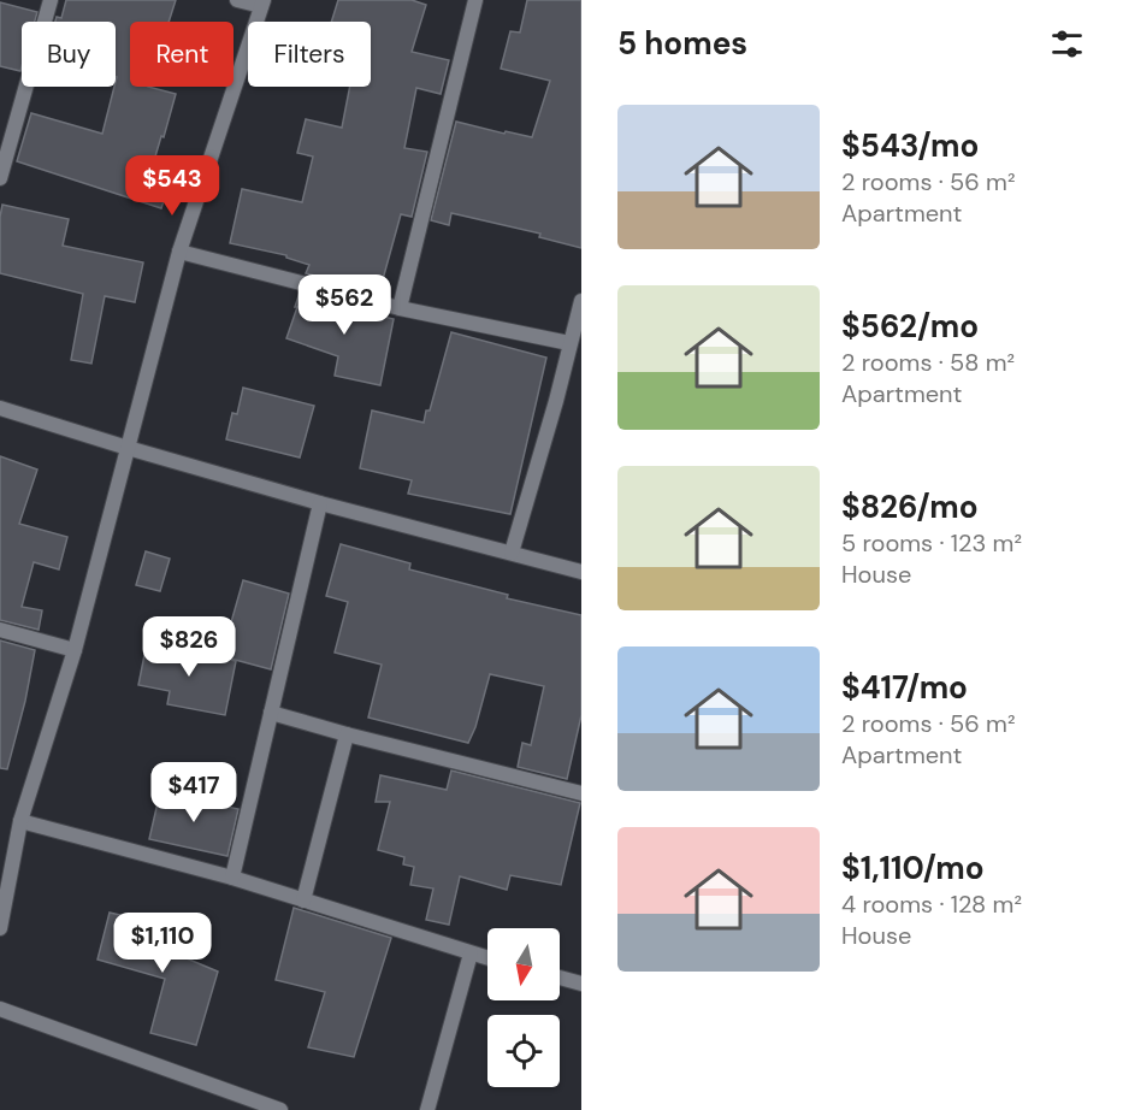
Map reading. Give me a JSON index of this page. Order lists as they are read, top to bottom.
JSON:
{
  "north": "bottom",
  "page": {
    "heading": "5 homes",
    "chip": ["Buy", "Rent", "Filters"],
    "list": [
      {
        "name": "$543/mo",
        "note": "2 rooms · 56 m² · Apartment"
      },
      {
        "name": "$562/mo",
        "note": "2 rooms · 58 m² · Apartment"
      },
      {
        "name": "$826/mo",
        "note": "5 rooms · 123 m² · House"
      },
      {
        "name": "$417/mo",
        "note": "2 rooms · 56 m² · Apartment"
      },
      {
        "name": "$1,110/mo",
        "note": "4 rooms · 128 m² · House"
      }
    ],
    "price": [
      "$543",
      "$562",
      "$826",
      "$417",
      "$1,110"
    ]
  }
}
